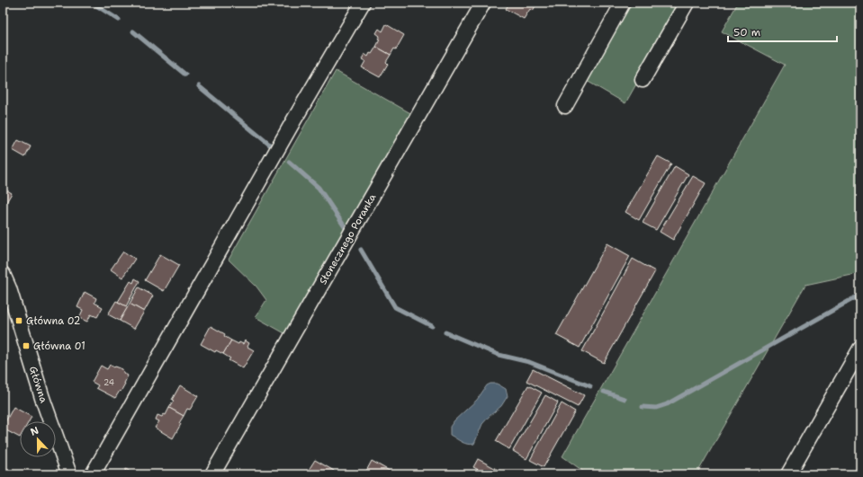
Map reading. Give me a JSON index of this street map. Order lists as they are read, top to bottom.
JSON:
{
  "streets": {
    "street": ["Słonecznego Poranka", "Główna"]
  },
  "places": {
    "transit": ["Główna 02", "Główna 01"]
  },
  "house_numbers": ["24"],
  "scale_bar": "50 m",
  "north": "top"
}
